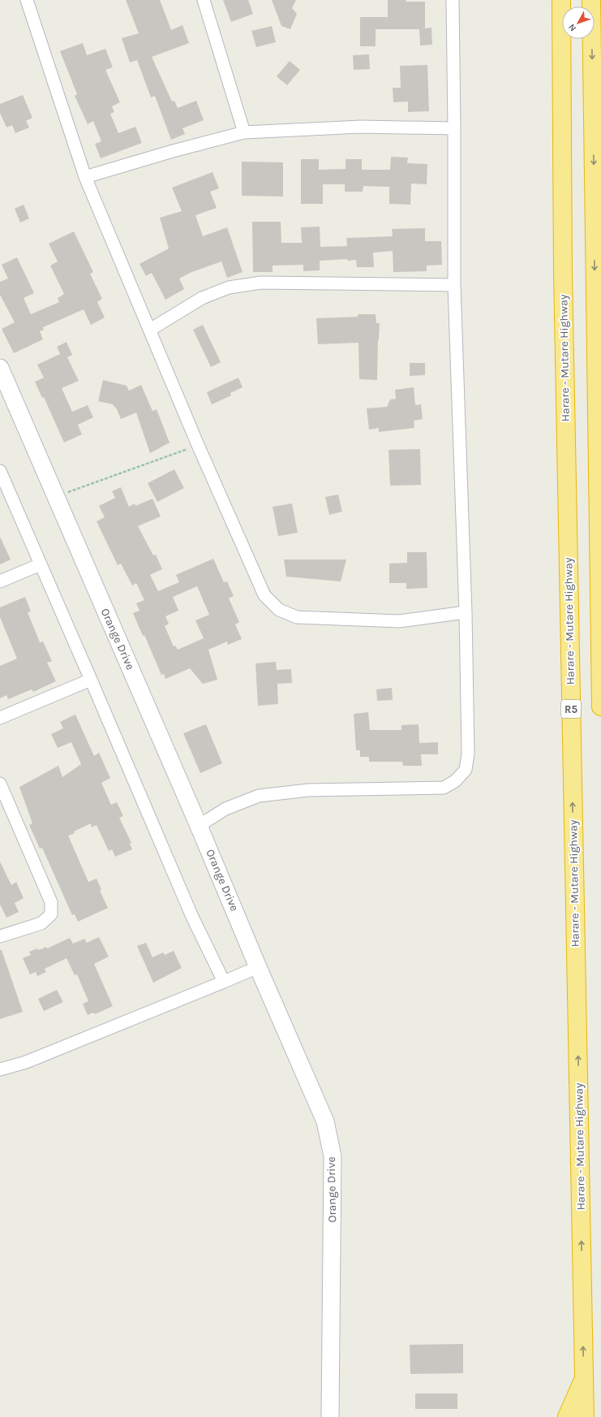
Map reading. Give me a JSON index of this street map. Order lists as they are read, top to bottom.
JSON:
{
  "streets": {
    "highway": ["Harare - Mutare Highway", "R5"],
    "street": ["Orange Drive"]
  },
  "north": "bottom left"
}
